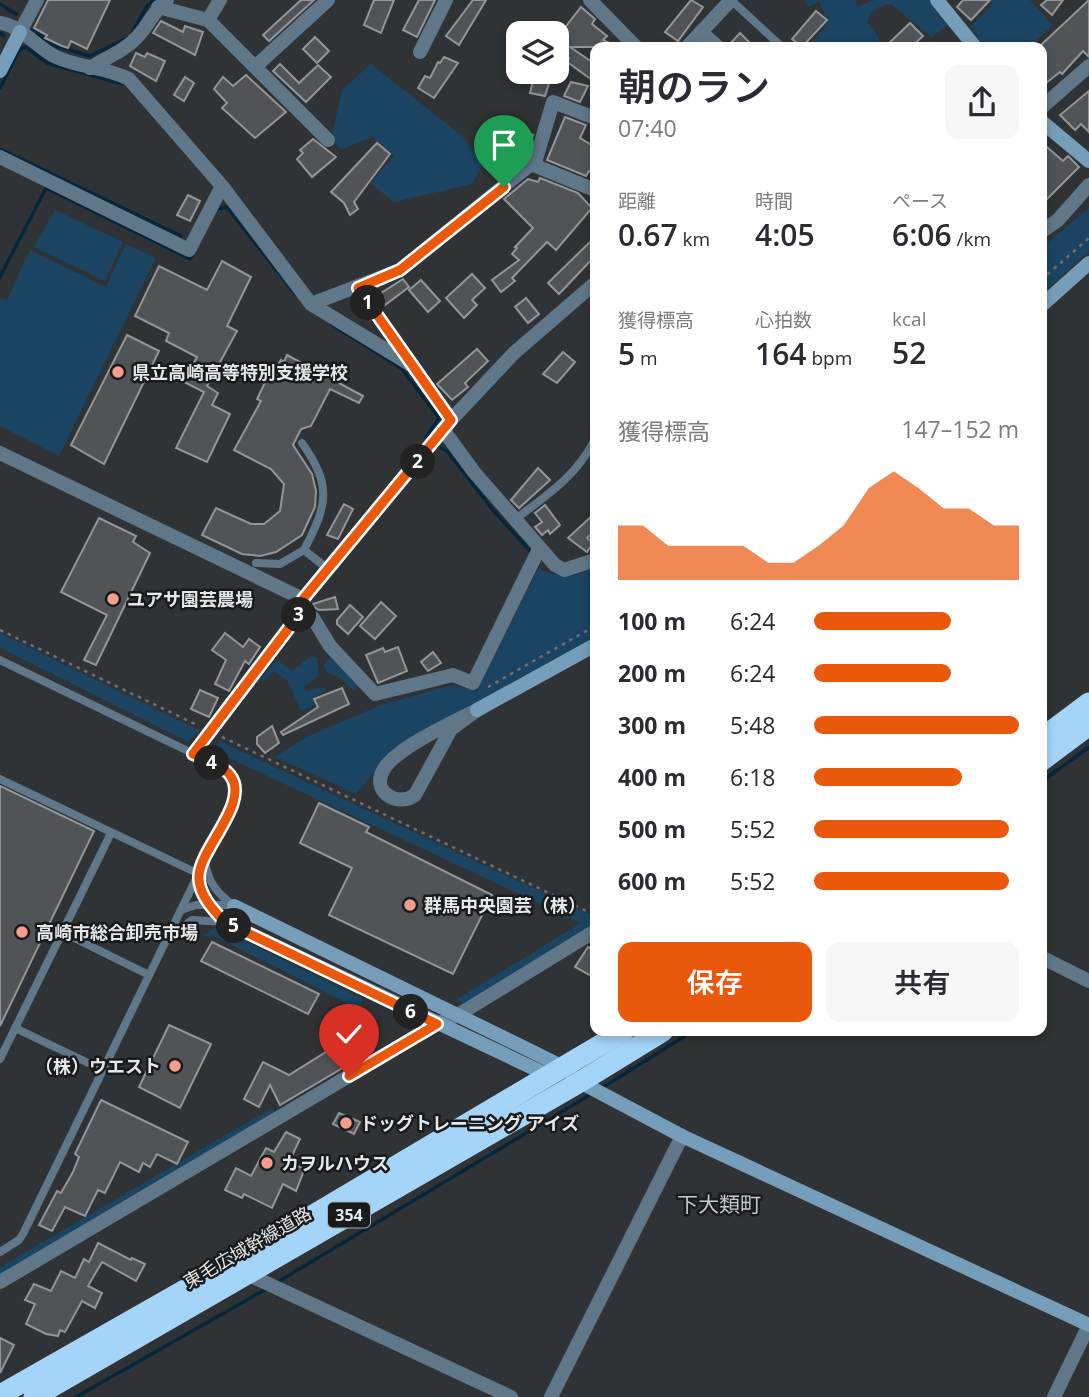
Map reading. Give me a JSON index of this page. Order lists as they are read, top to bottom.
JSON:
{
  "streets": {
    "highway": ["354", "東毛広域幹線道路"]
  },
  "districts": ["下大類町"],
  "places": [
    "県立高崎高等特別支援学校",
    "ユアサ園芸農場",
    "群馬中央園芸（株）",
    "高崎市総合卸売市場",
    "（株）ウエスト",
    "ドッグトレーニング アイズ",
    "カヲルハウス"
  ],
  "page": {
    "heading": ["朝のラン", "07:40"],
    "stats": [
      ["距離", "0.67 km"],
      ["時間", "4:05"],
      ["ペース", "6:06 /km"],
      ["獲得標高", "5 m"],
      ["心拍数", "164 bpm"],
      ["kcal", "52"]
    ],
    "pins": [
      "1",
      "2",
      "3",
      "4",
      "5",
      "6"
    ],
    "chart": ["獲得標高", "147–152 m"],
    "list": [
      {
        "name": "100 m",
        "note": "6:24"
      },
      {
        "name": "200 m",
        "note": "6:24"
      },
      {
        "name": "300 m",
        "note": "5:48"
      },
      {
        "name": "400 m",
        "note": "6:18"
      },
      {
        "name": "500 m",
        "note": "5:52"
      },
      {
        "name": "600 m",
        "note": "5:52"
      }
    ],
    "buttons": ["保存", "共有"]
  }
}
